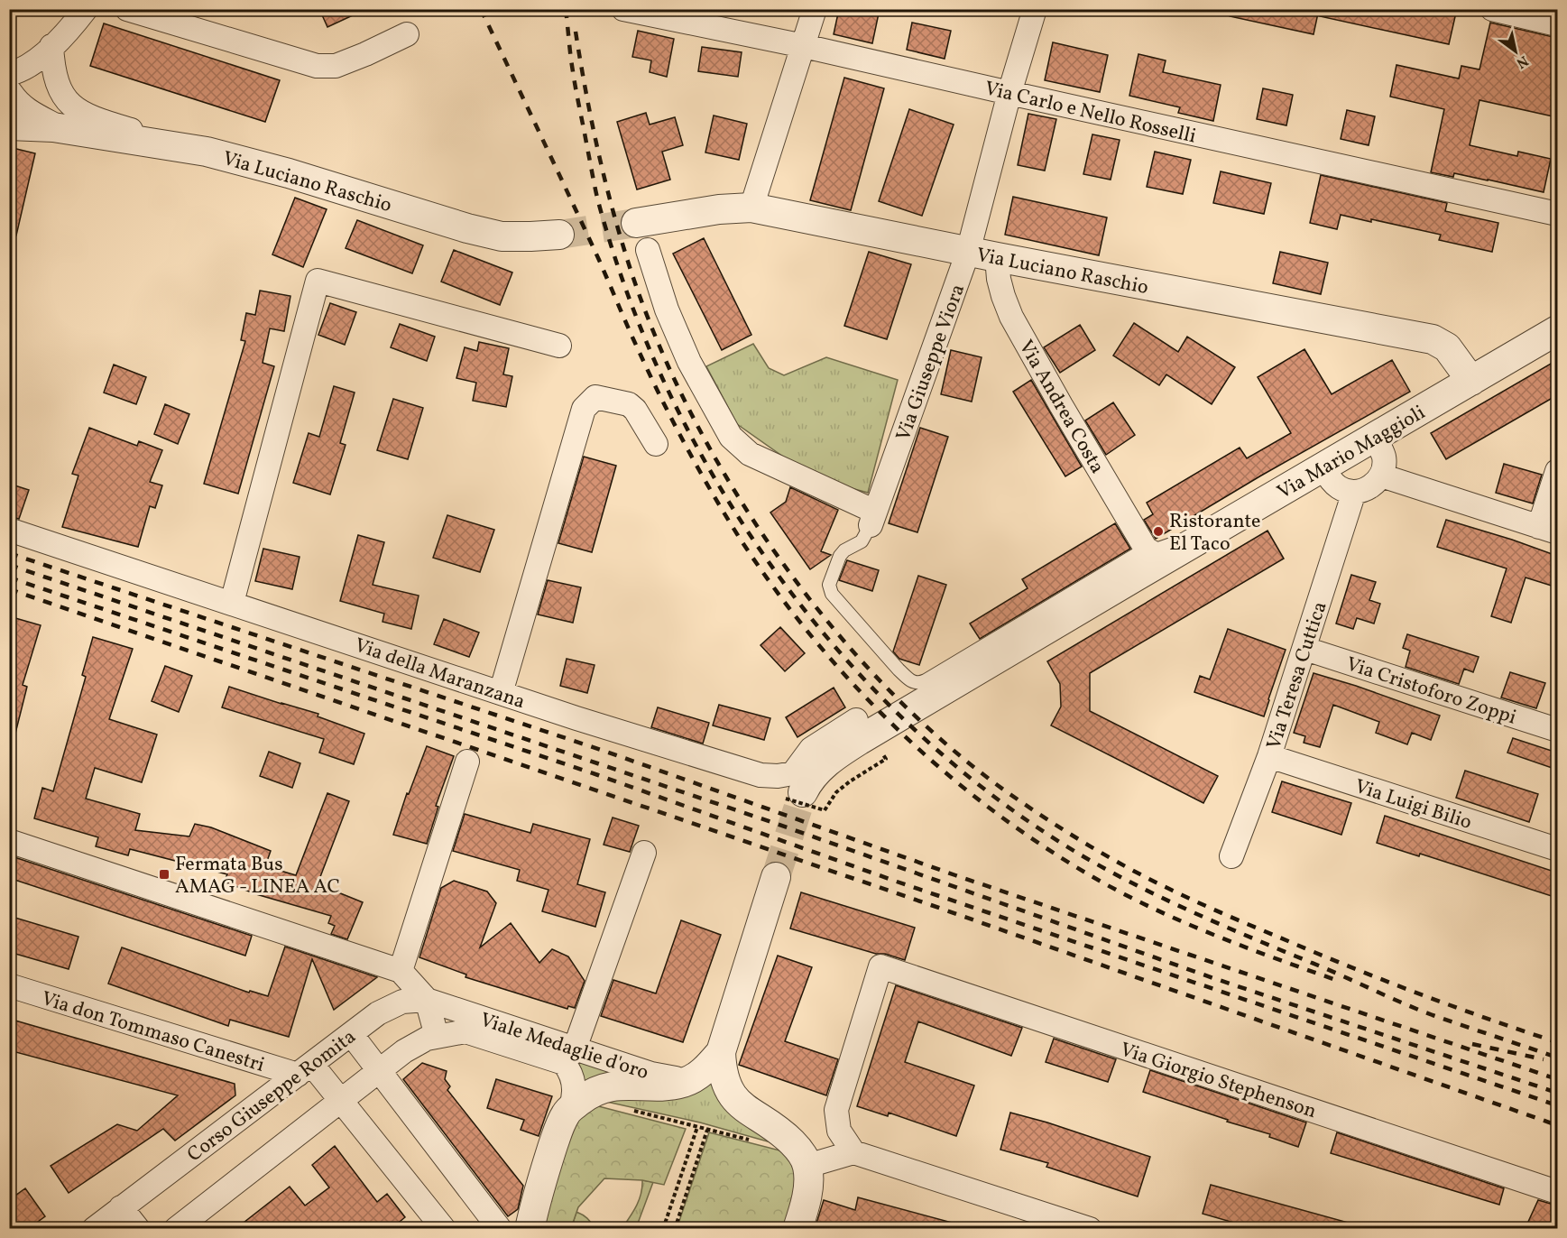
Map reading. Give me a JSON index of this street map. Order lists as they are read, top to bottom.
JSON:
{
  "streets": {
    "street": [
      "Via Carlo e Nello Rosselli",
      "Via Luciano Raschio",
      "Via Giuseppe Viora",
      "Via Andrea Costa",
      "Via Mario Maggioli",
      "Via della Maranzana",
      "Via Teresa Cuttica",
      "Via Cristoforo Zoppi",
      "Via Luigi Bilio",
      "Via don Tommaso Canestri",
      "Viale Medaglie d'oro",
      "Via Giorgio Stephenson",
      "Corso Giuseppe Romita"
    ]
  },
  "crossings": [
    ["Via Carlo e Nello Rosselli", "Via Giuseppe Viora"],
    ["Via Luciano Raschio", "Via Giuseppe Viora"],
    ["Via Luciano Raschio", "Via Andrea Costa"],
    ["Via Luciano Raschio", "Via Mario Maggioli"],
    ["Via Teresa Cuttica", "Via Cristoforo Zoppi"],
    ["Via Teresa Cuttica", "Via Luigi Bilio"],
    ["Via don Tommaso Canestri", "Corso Giuseppe Romita"],
    ["Viale Medaglie d'oro", "Corso Giuseppe Romita"]
  ],
  "places": {
    "other": ["Ristorante El Taco"],
    "transit": ["Fermata Bus AMAG - LINEA AC"]
  },
  "north": "bottom right"
}
